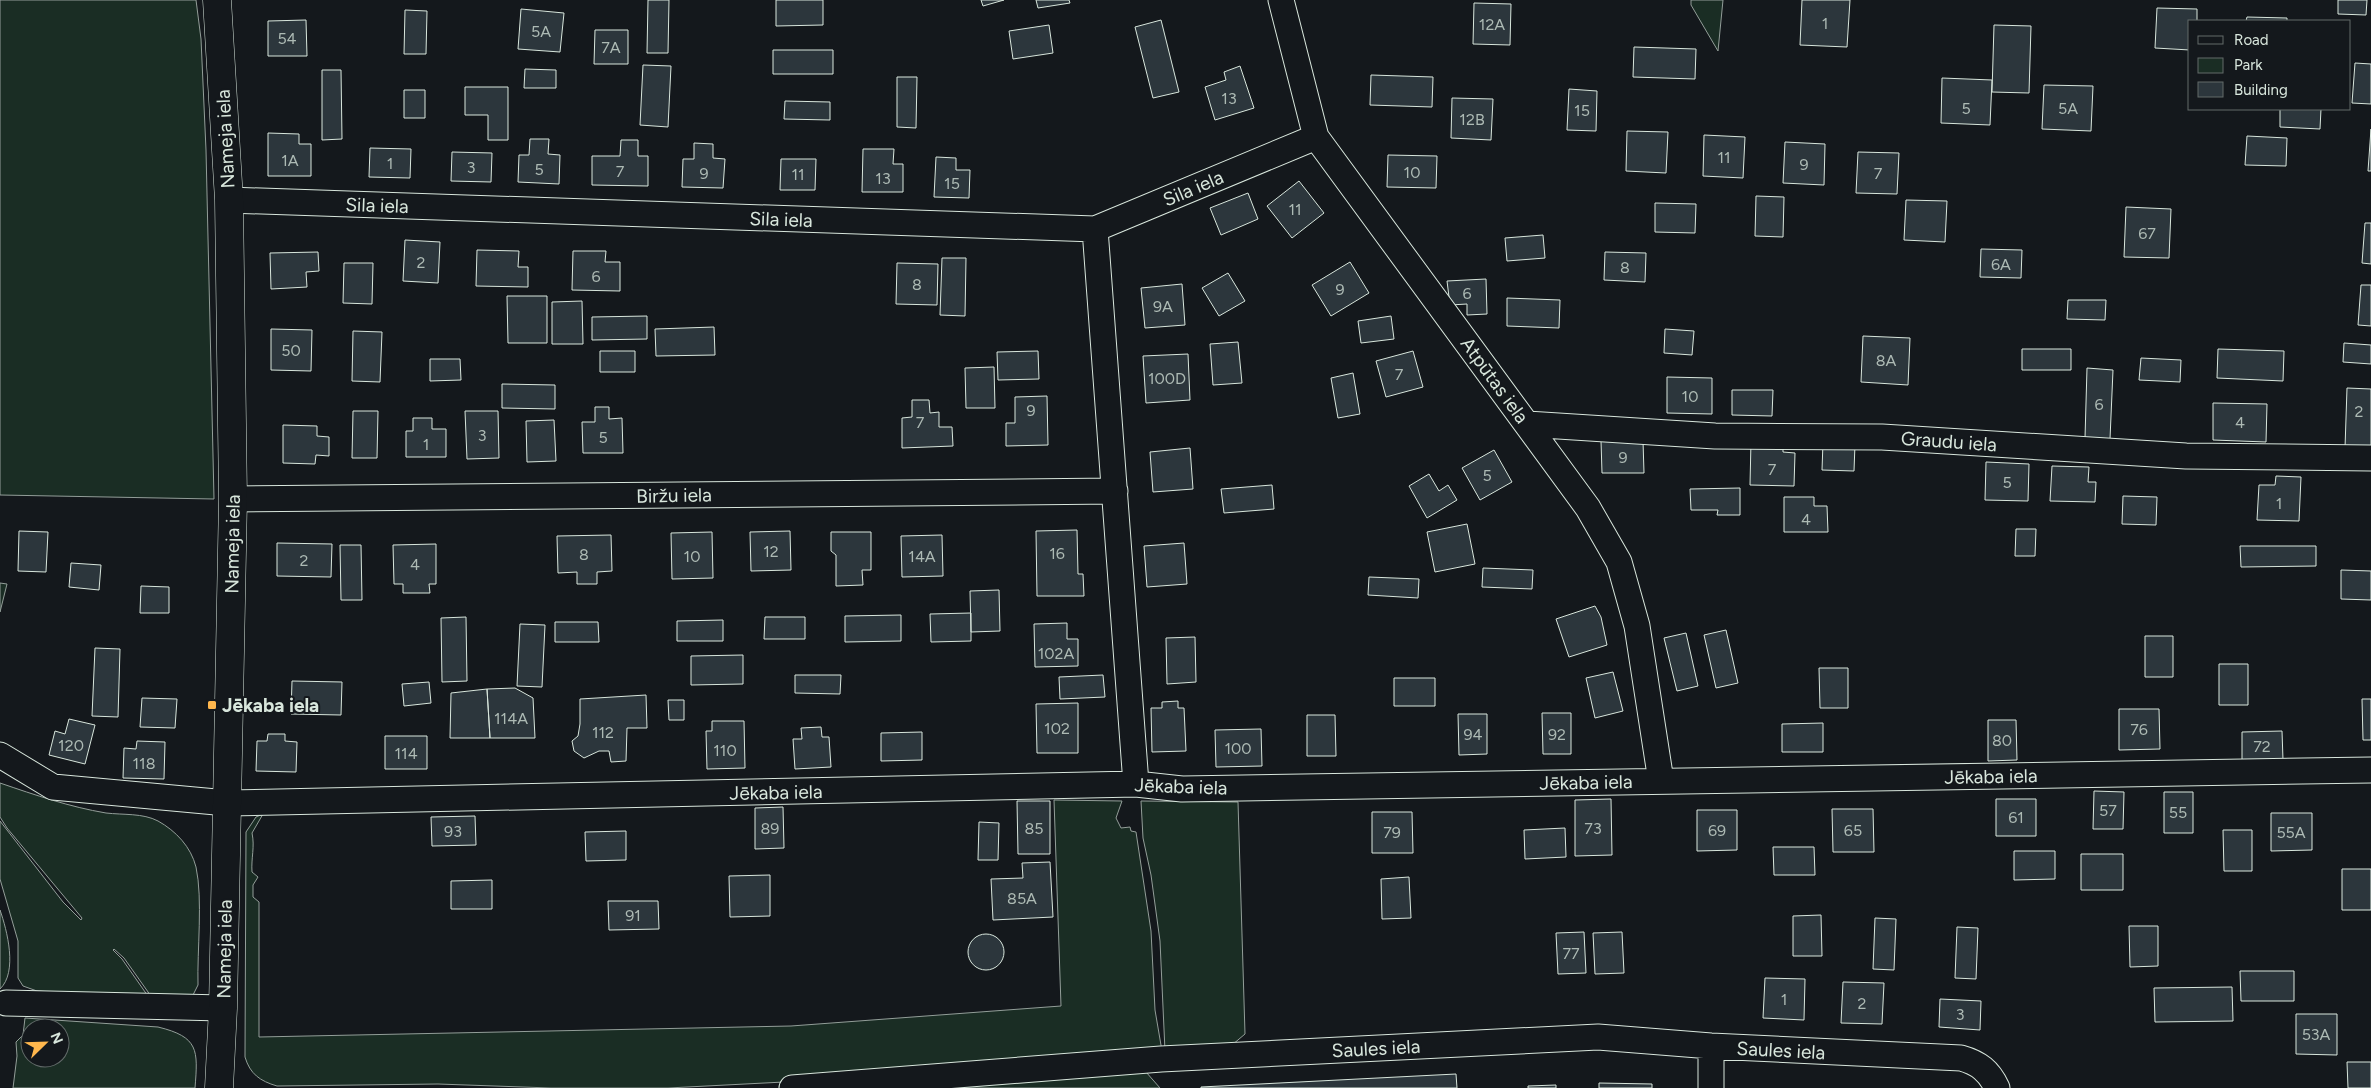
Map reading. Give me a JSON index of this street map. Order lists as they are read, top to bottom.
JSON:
{
  "streets": {
    "street": [
      "Nameja iela",
      "Sila iela",
      "Atpūtas iela",
      "Graudu iela",
      "Biržu iela",
      "Jēkaba iela",
      "Saules iela"
    ]
  },
  "crossings": [
    ["Nameja iela", "Sila iela"],
    ["Nameja iela", "Biržu iela"],
    ["Nameja iela", "Jēkaba iela"],
    ["Sila iela", "Atpūtas iela"],
    ["Atpūtas iela", "Graudu iela"],
    ["Atpūtas iela", "Jēkaba iela"]
  ],
  "places": {
    "transit": ["Jēkaba iela"]
  },
  "house_numbers": [
    "1",
    "12A",
    "5A",
    "54",
    "7A",
    "13",
    "5",
    "5A",
    "15",
    "12B",
    "11",
    "1A",
    "1",
    "9",
    "3",
    "5",
    "7",
    "10",
    "9",
    "7",
    "11",
    "13",
    "15",
    "11",
    "67",
    "2",
    "6A",
    "8",
    "6",
    "8",
    "9",
    "6",
    "9A",
    "50",
    "8A",
    "7",
    "100D",
    "10",
    "6",
    "9",
    "2",
    "7",
    "4",
    "3",
    "5",
    "1",
    "9",
    "7",
    "5",
    "5",
    "1",
    "4",
    "12",
    "16",
    "8",
    "10",
    "14A",
    "2",
    "4",
    "102A",
    "114A",
    "102",
    "76",
    "112",
    "94",
    "92",
    "80",
    "120",
    "72",
    "100",
    "110",
    "114",
    "118",
    "57",
    "55",
    "61",
    "89",
    "85",
    "73",
    "69",
    "65",
    "93",
    "79",
    "55A",
    "85A",
    "91",
    "77",
    "1",
    "2",
    "3",
    "53A"
  ],
  "legend": ["Road", "Park", "Building"],
  "north": "top right"
}
